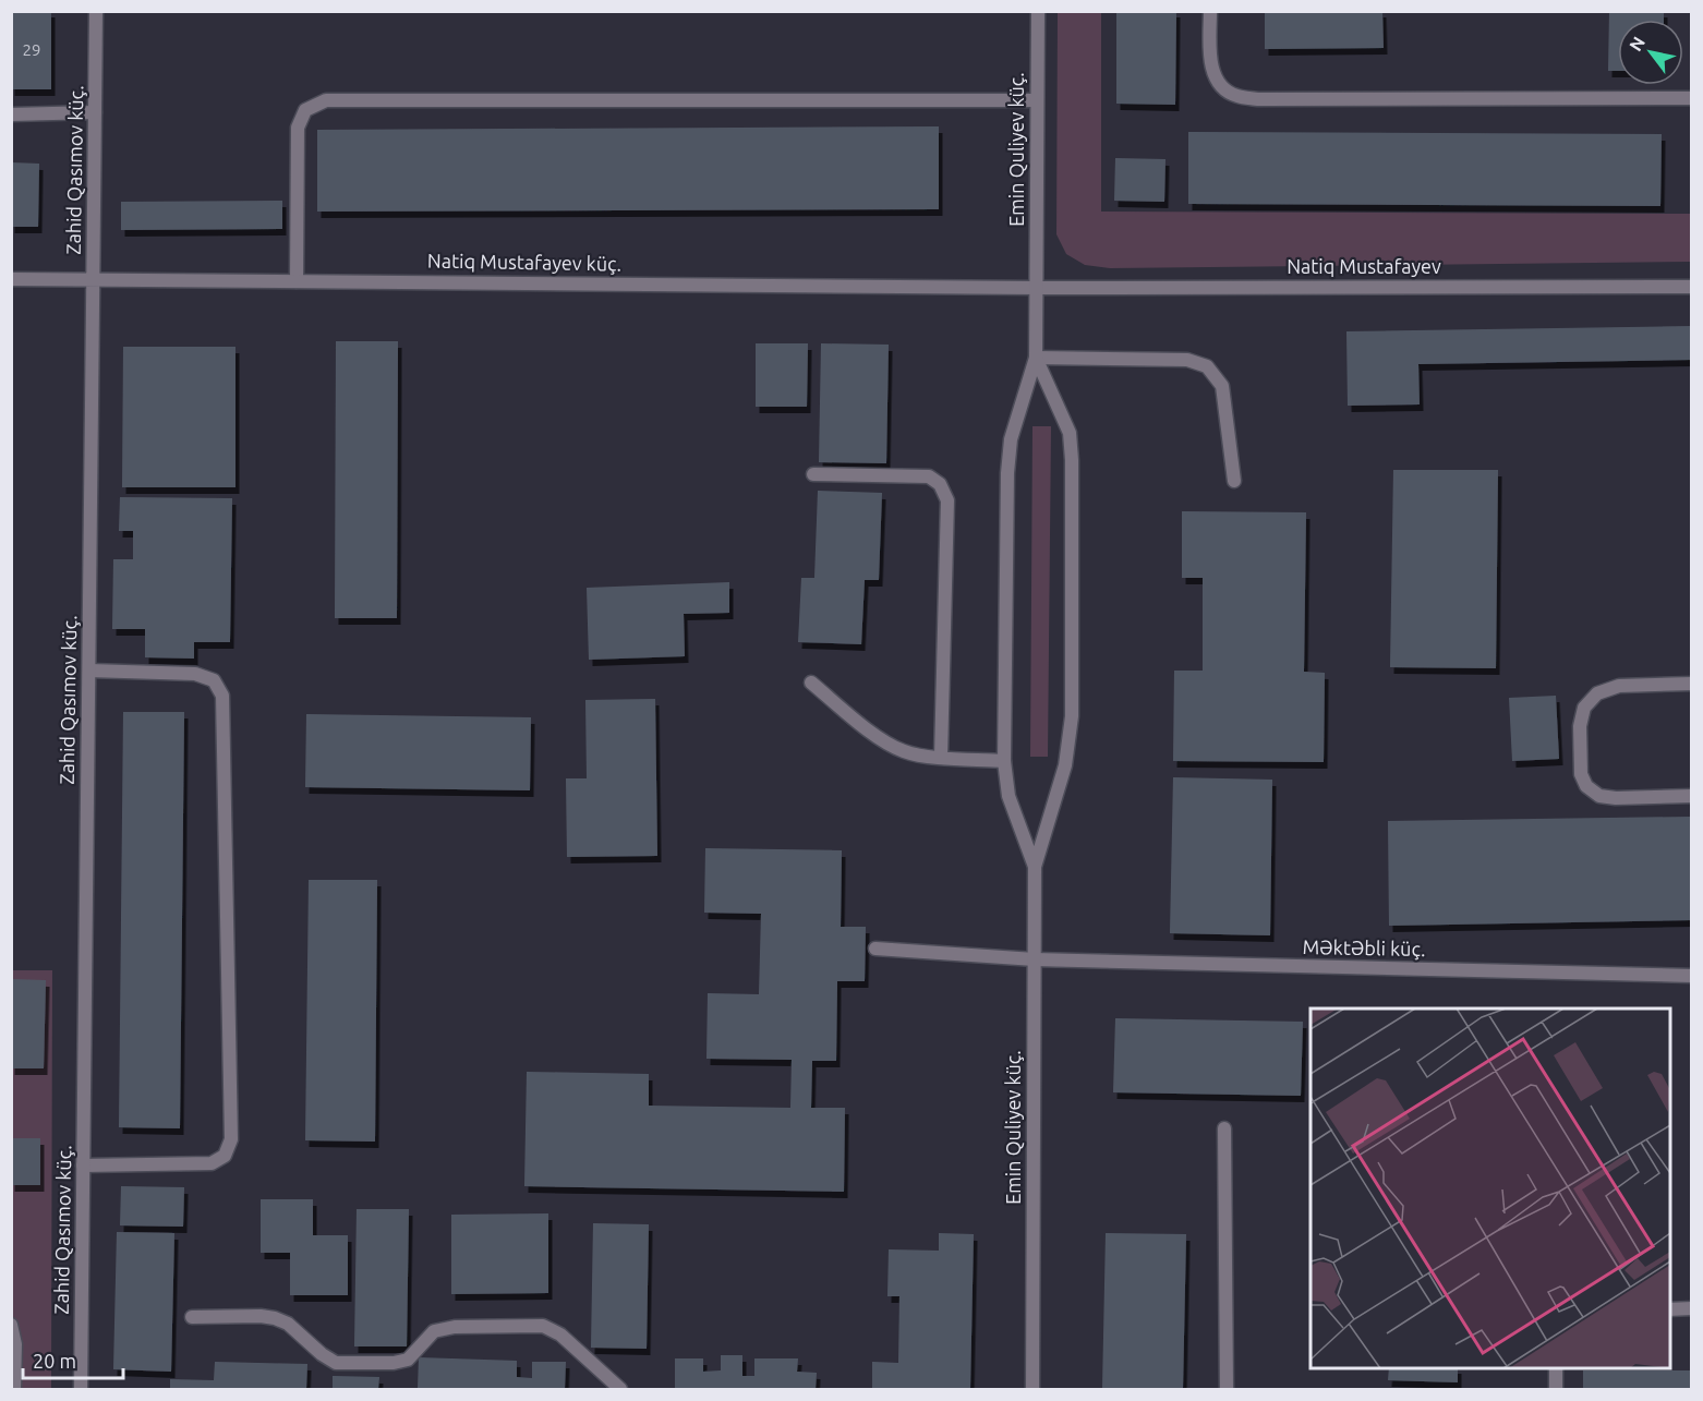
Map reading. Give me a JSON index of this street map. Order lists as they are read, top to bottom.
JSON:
{
  "streets": {
    "street": [
      "Emin Quliyev küç.",
      "Zahid Qasımov küç.",
      "Natiq Mustafayev küç.",
      "Natiq Mustafayev",
      "Məktəbli küç."
    ]
  },
  "crossings": [
    ["Emin Quliyev küç.", "Natiq Mustafayev küç."],
    ["Emin Quliyev küç.", "Natiq Mustafayev"],
    ["Emin Quliyev küç.", "Məktəbli küç."],
    ["Zahid Qasımov küç.", "Natiq Mustafayev küç."],
    ["Natiq Mustafayev küç.", "Natiq Mustafayev"]
  ],
  "house_numbers": ["29"],
  "scale_bar": "20 m",
  "north": "top left"
}
